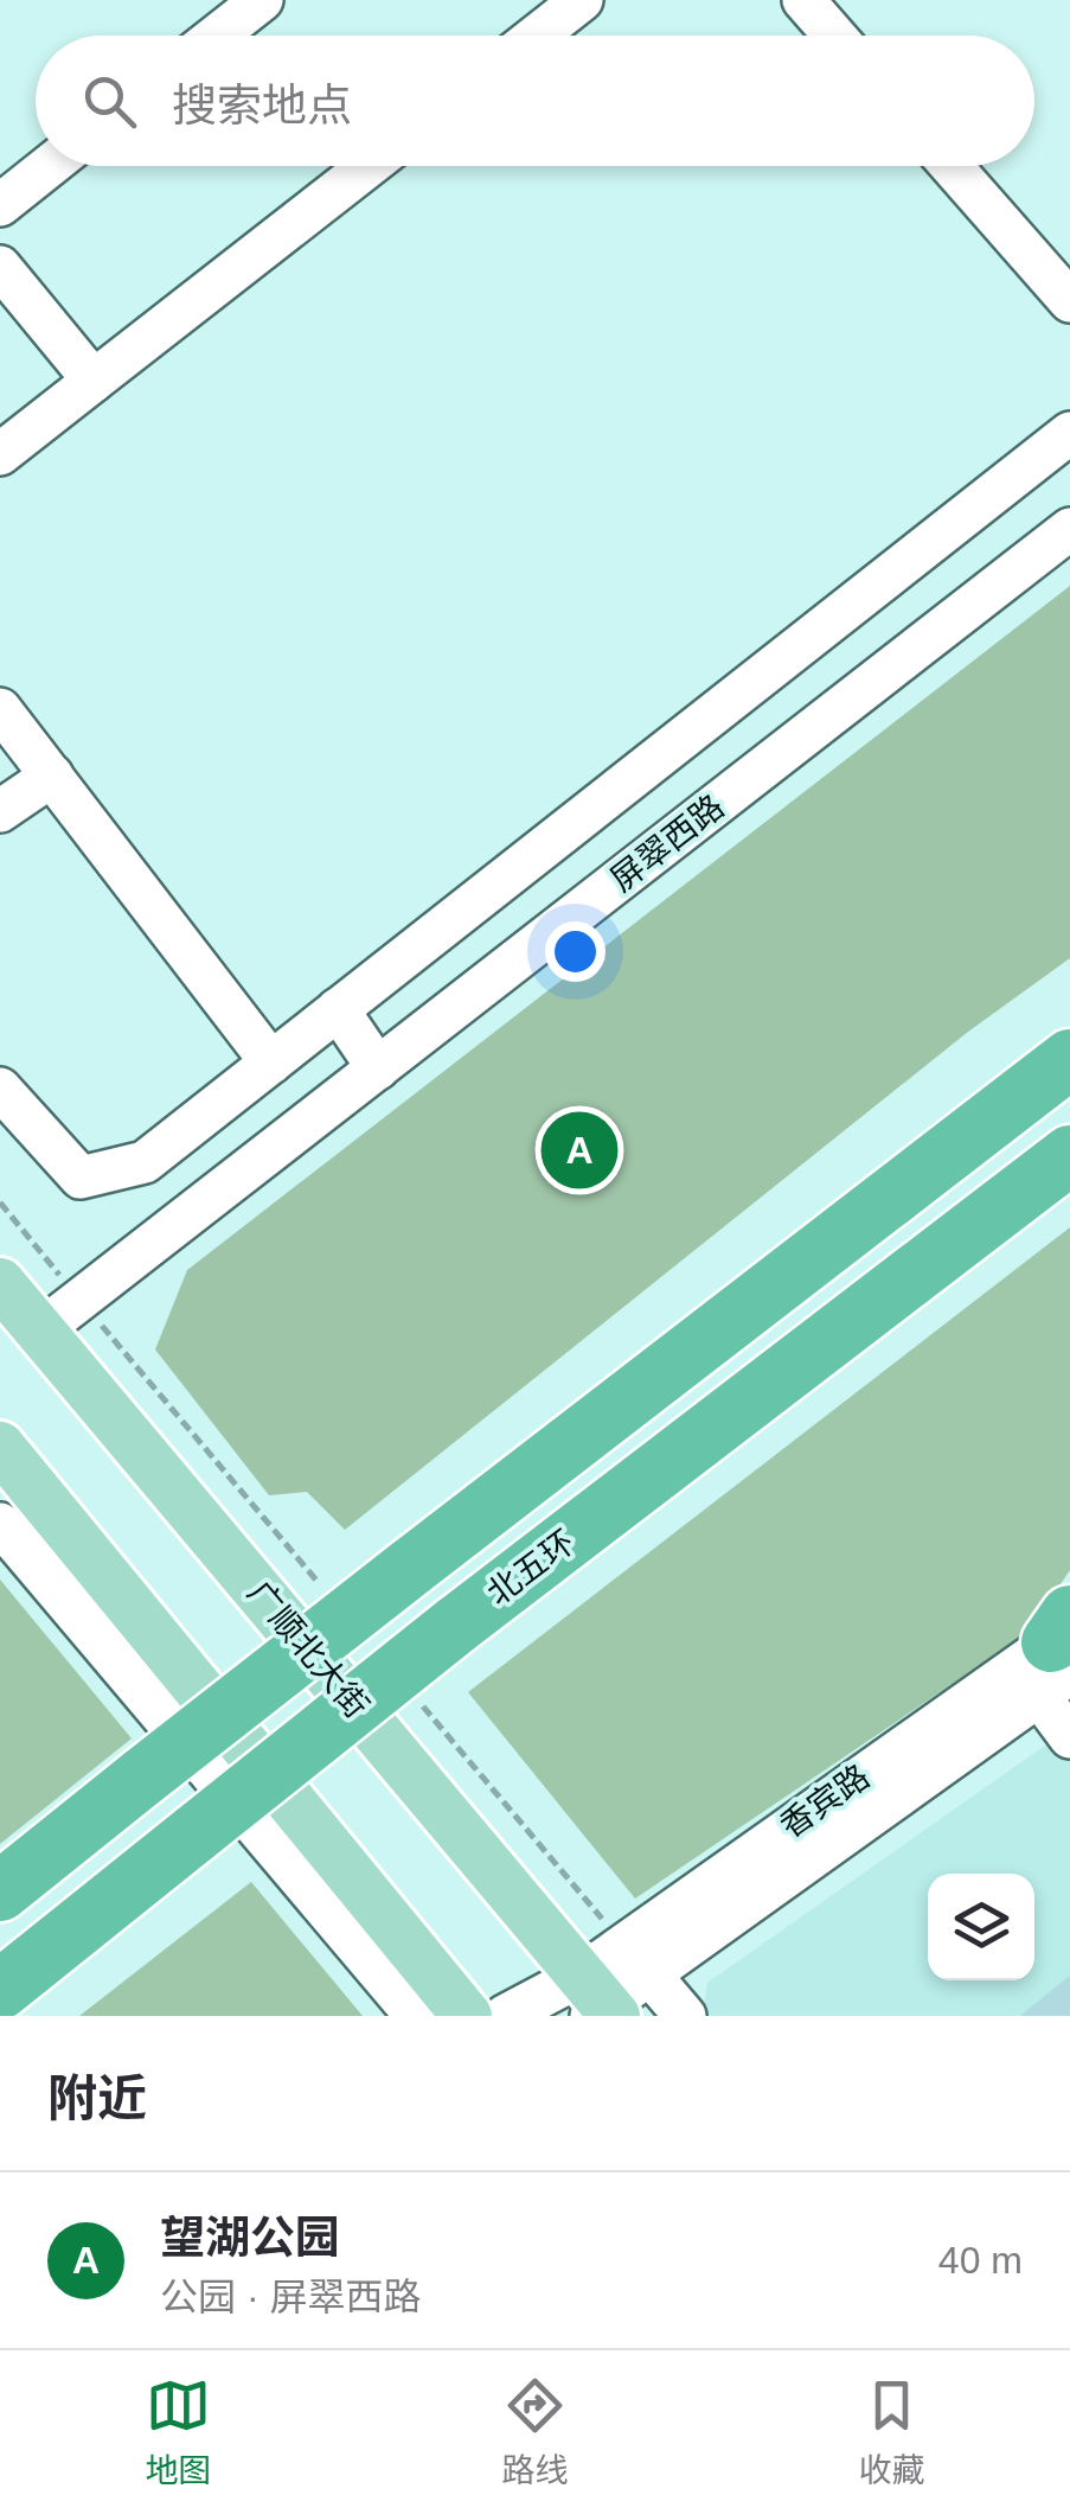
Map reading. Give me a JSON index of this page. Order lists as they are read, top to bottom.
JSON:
{
  "streets": {
    "highway": ["北五环"],
    "main road": ["广顺北大街"],
    "street": ["屏翠西路", "香宾路"]
  },
  "crossings": [
    ["屏翠西路", "广顺北大街"],
    ["广顺北大街", "香宾路"]
  ],
  "page": {
    "search": "搜索地点",
    "pins": "A",
    "heading": "附近",
    "list": [
      {
        "mark": "A",
        "name": "望湖公园",
        "note": "公园 · 屏翠西路",
        "value": "40 m"
      }
    ],
    "nav": ["地图", "路线", "收藏"]
  }
}
